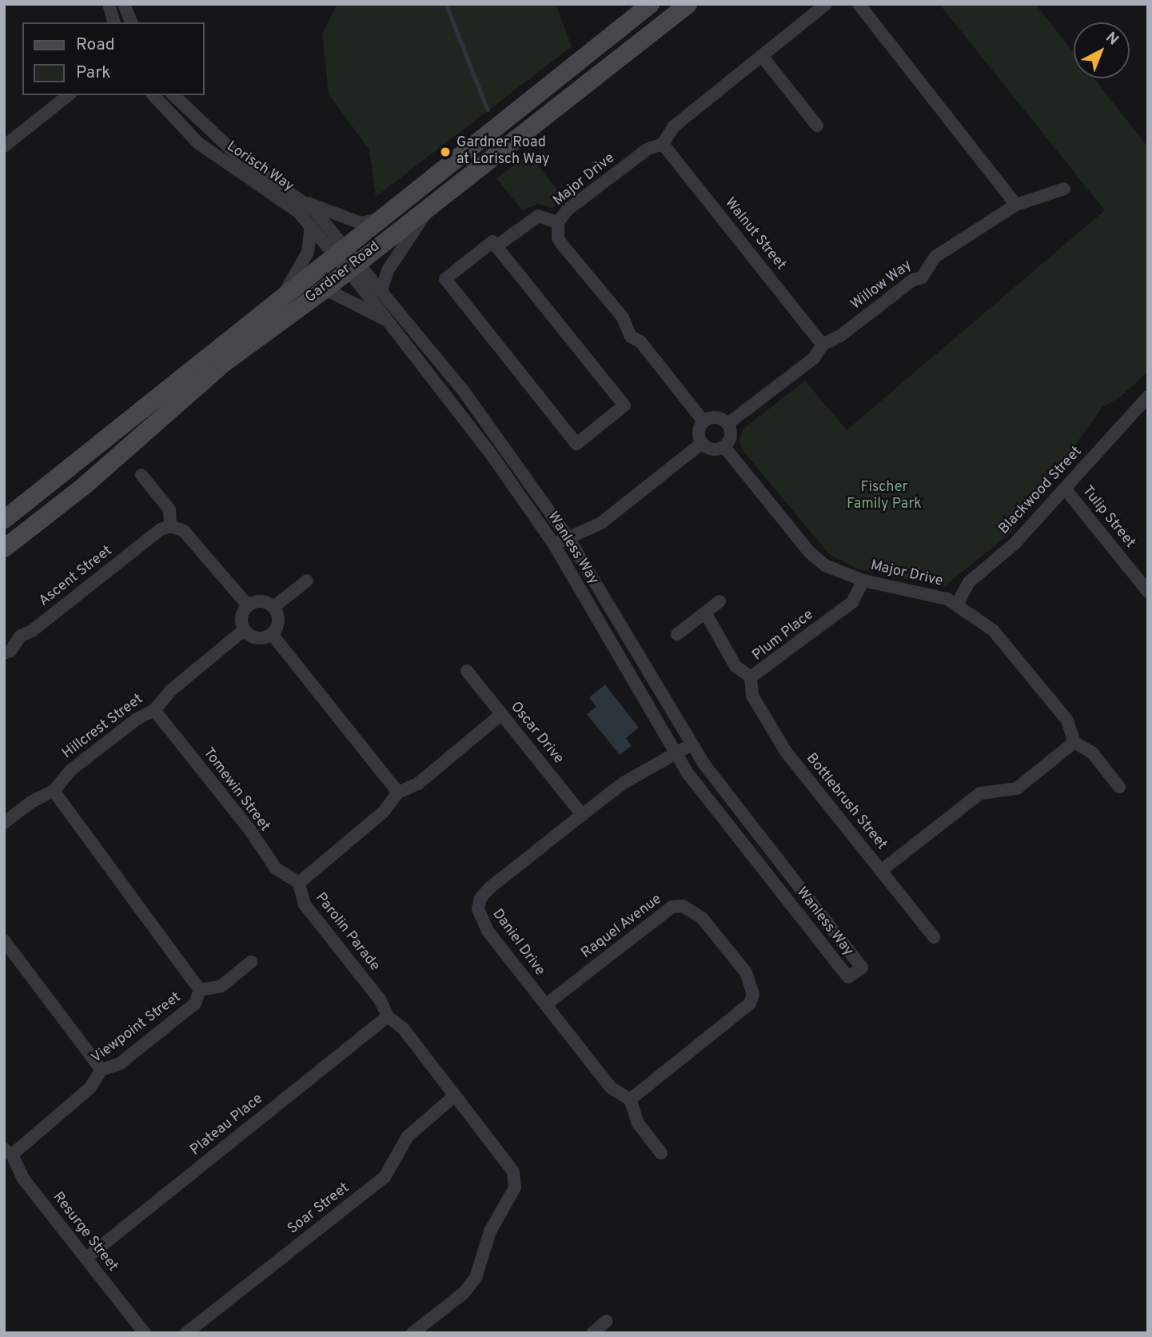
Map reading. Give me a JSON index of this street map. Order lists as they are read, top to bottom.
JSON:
{
  "streets": {
    "street": [
      "Lorisch Way",
      "Major Drive",
      "Walnut Street",
      "Gardner Road",
      "Willow Way",
      "Blackwood Street",
      "Tulip Street",
      "Wanless Way",
      "Ascent Street",
      "Plum Place",
      "Hillcrest Street",
      "Oscar Drive",
      "Tomewin Street",
      "Bottlebrush Street",
      "Raquel Avenue",
      "Parolin Parade",
      "Daniel Drive",
      "Viewpoint Street",
      "Plateau Place",
      "Soar Street",
      "Resurge Street"
    ]
  },
  "crossings": [
    ["Lorisch Way", "Gardner Road"],
    ["Lorisch Way", "Wanless Way"],
    ["Major Drive", "Walnut Street"],
    ["Major Drive", "Willow Way"],
    ["Major Drive", "Blackwood Street"],
    ["Major Drive", "Plum Place"],
    ["Walnut Street", "Willow Way"],
    ["Gardner Road", "Wanless Way"],
    ["Blackwood Street", "Tulip Street"],
    ["Wanless Way", "Daniel Drive"],
    ["Plum Place", "Bottlebrush Street"],
    ["Hillcrest Street", "Tomewin Street"],
    ["Hillcrest Street", "Viewpoint Street"],
    ["Oscar Drive", "Daniel Drive"],
    ["Tomewin Street", "Parolin Parade"],
    ["Raquel Avenue", "Daniel Drive"],
    ["Parolin Parade", "Plateau Place"],
    ["Parolin Parade", "Soar Street"],
    ["Viewpoint Street", "Resurge Street"],
    ["Plateau Place", "Resurge Street"]
  ],
  "parks": ["Fischer Family Park"],
  "places": ["Gardner Road at Lorisch Way"],
  "legend": ["Road", "Park"],
  "north": "top right"
}
